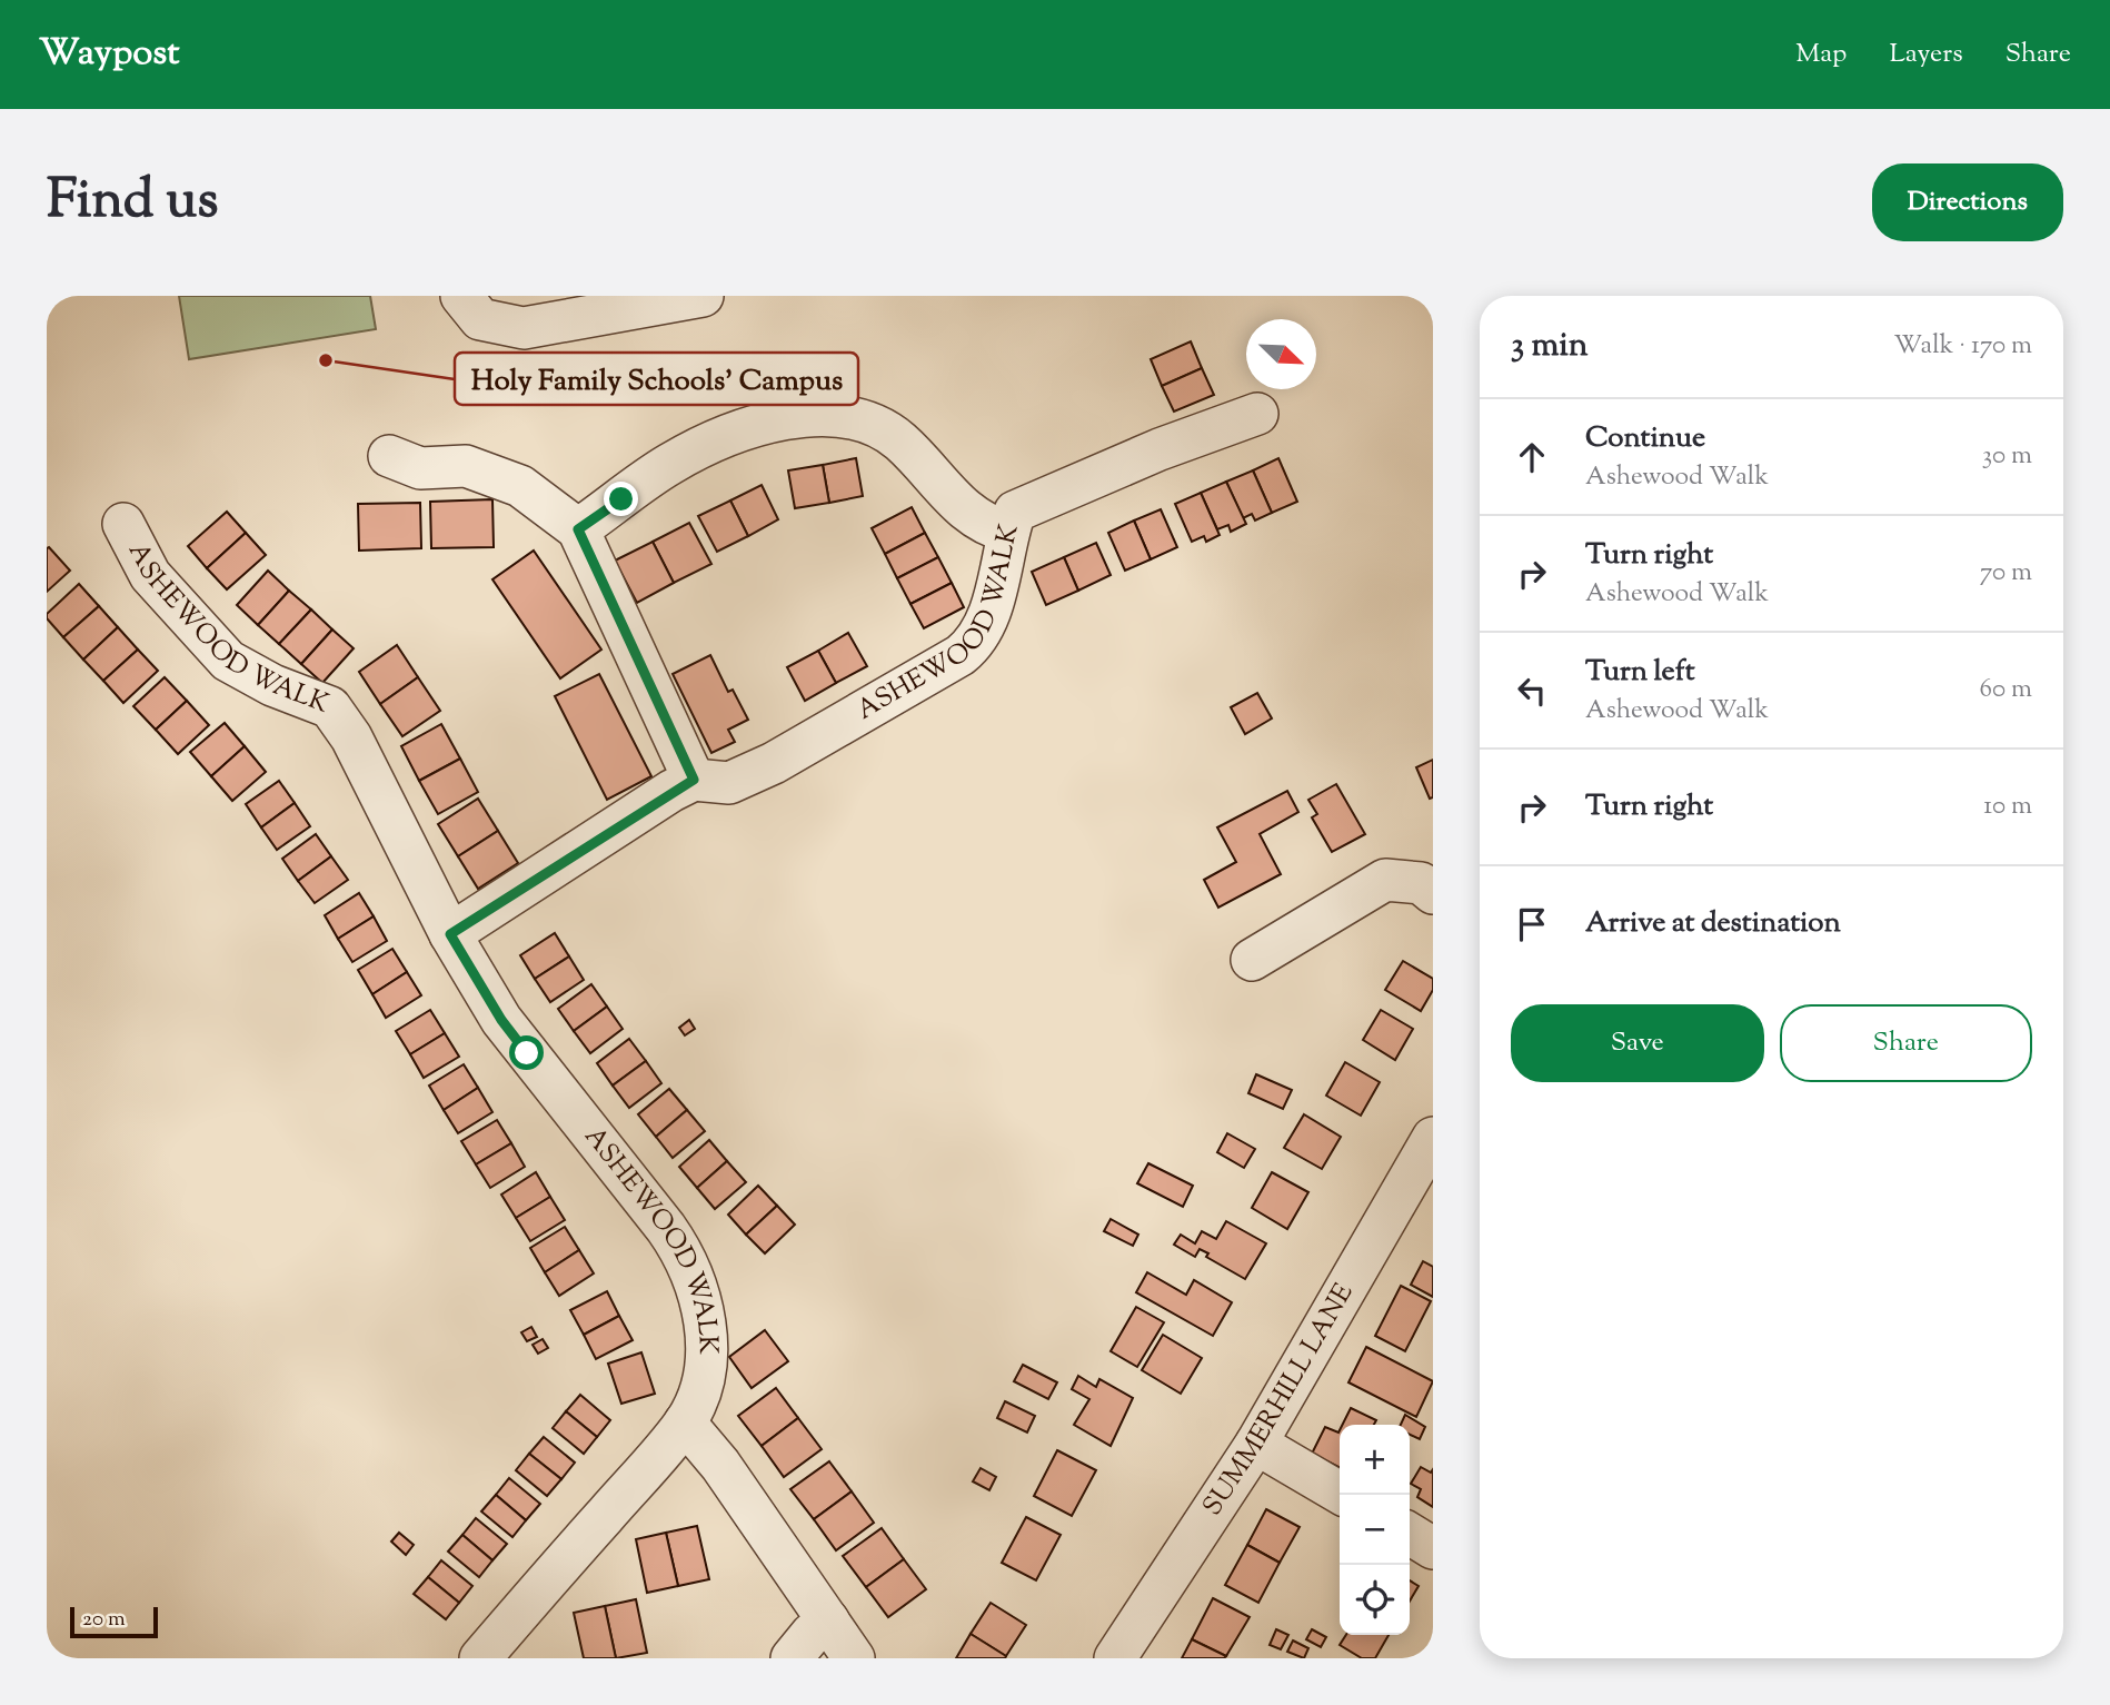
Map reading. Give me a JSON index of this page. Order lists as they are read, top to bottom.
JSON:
{
  "streets": {
    "street": ["ASHEWOOD WALK", "SUMMERHILL LANE"]
  },
  "places": ["Holy Family Schools' Campus"],
  "scale_bar": "20 m",
  "north": "bottom right",
  "page": {
    "header": "Waypost",
    "nav": ["Map", "Layers", "Share"],
    "title": "Find us",
    "buttons": [
      "Directions",
      ["Save", "Share"]
    ],
    "heading": ["3 min", "Walk · 170 m"],
    "list": [
      ["Continue", "Ashewood Walk", "30 m"],
      ["Turn right", "Ashewood Walk", "70 m"],
      ["Turn left", "Ashewood Walk", "60 m"],
      ["Turn right", "10 m"],
      "Arrive at destination"
    ],
    "map_buttons": ["+", "−"],
    "scale": "20 m"
  }
}
